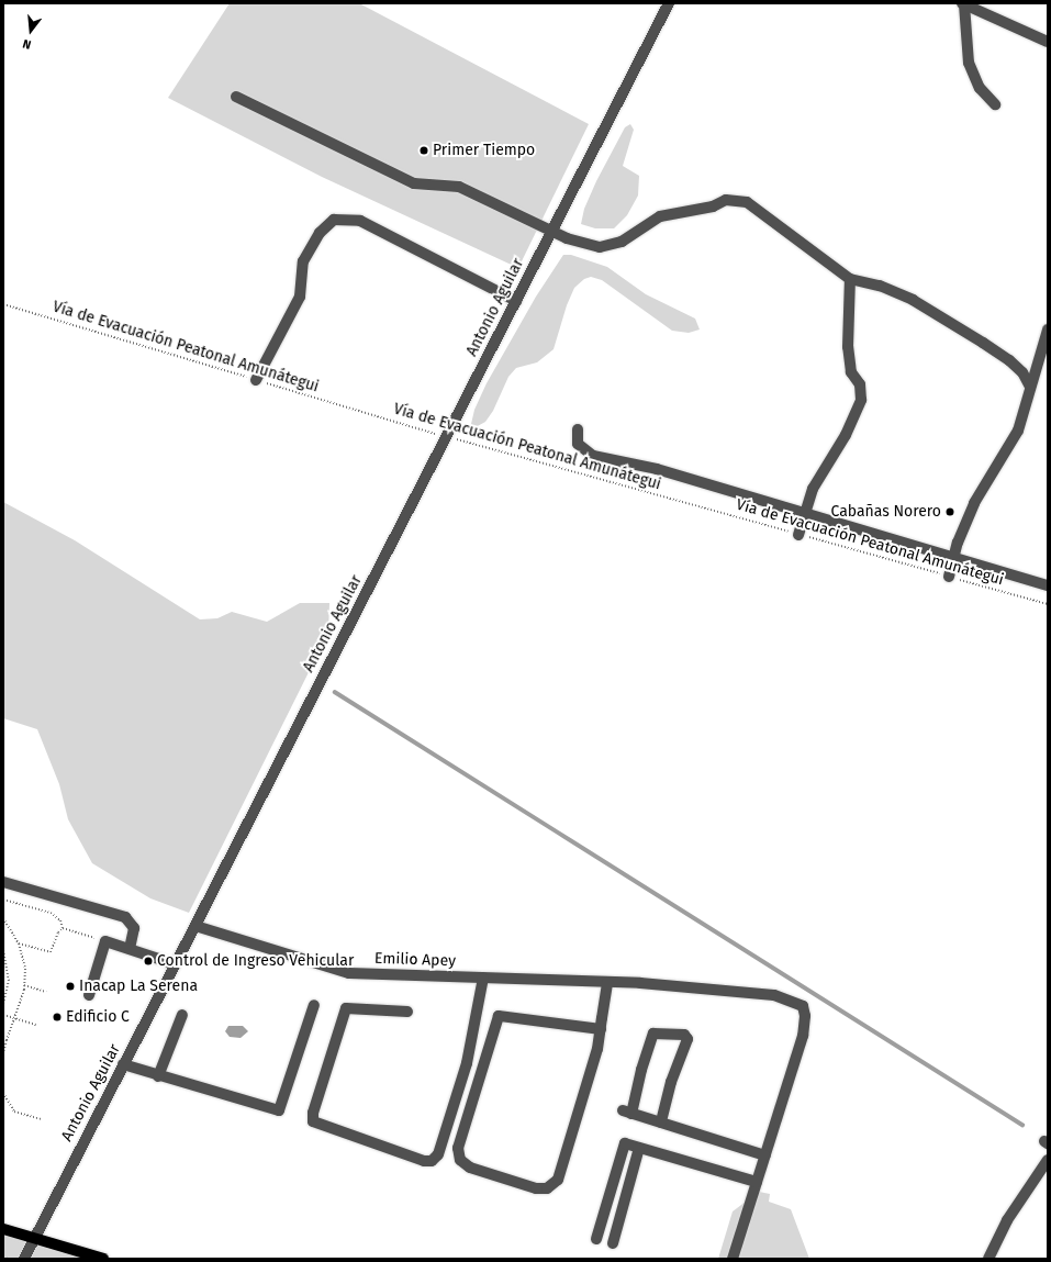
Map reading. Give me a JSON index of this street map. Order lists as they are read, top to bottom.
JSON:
{
  "streets": {
    "street": ["Antonio Aguilar", "Emilio Apey"],
    "path": ["Vía de Evacuación Peatonal Amunátegui"]
  },
  "crossings": [
    ["Antonio Aguilar", "Vía de Evacuación Peatonal Amunátegui"],
    ["Antonio Aguilar", "Emilio Apey"]
  ],
  "places": [
    "Primer Tiempo",
    "Cabañas Norero",
    "Control de Ingreso Vehicular",
    "Inacap La Serena",
    "Edificio C"
  ],
  "north": "bottom"
}
